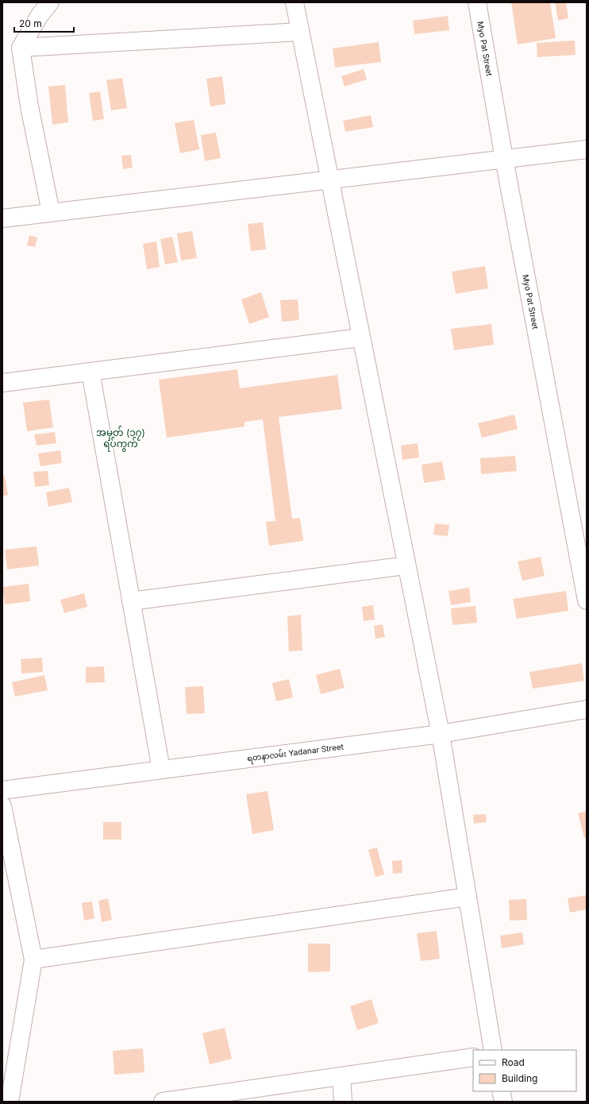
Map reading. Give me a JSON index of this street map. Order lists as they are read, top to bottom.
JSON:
{
  "streets": {
    "street": ["Myo Pat Street", "ရတနာလမ်း Yadanar Street"]
  },
  "districts": ["အမှတ် (၁၇) ရပ်ကွက်"],
  "legend": ["Road", "Building"],
  "scale_bar": "20 m"
}
